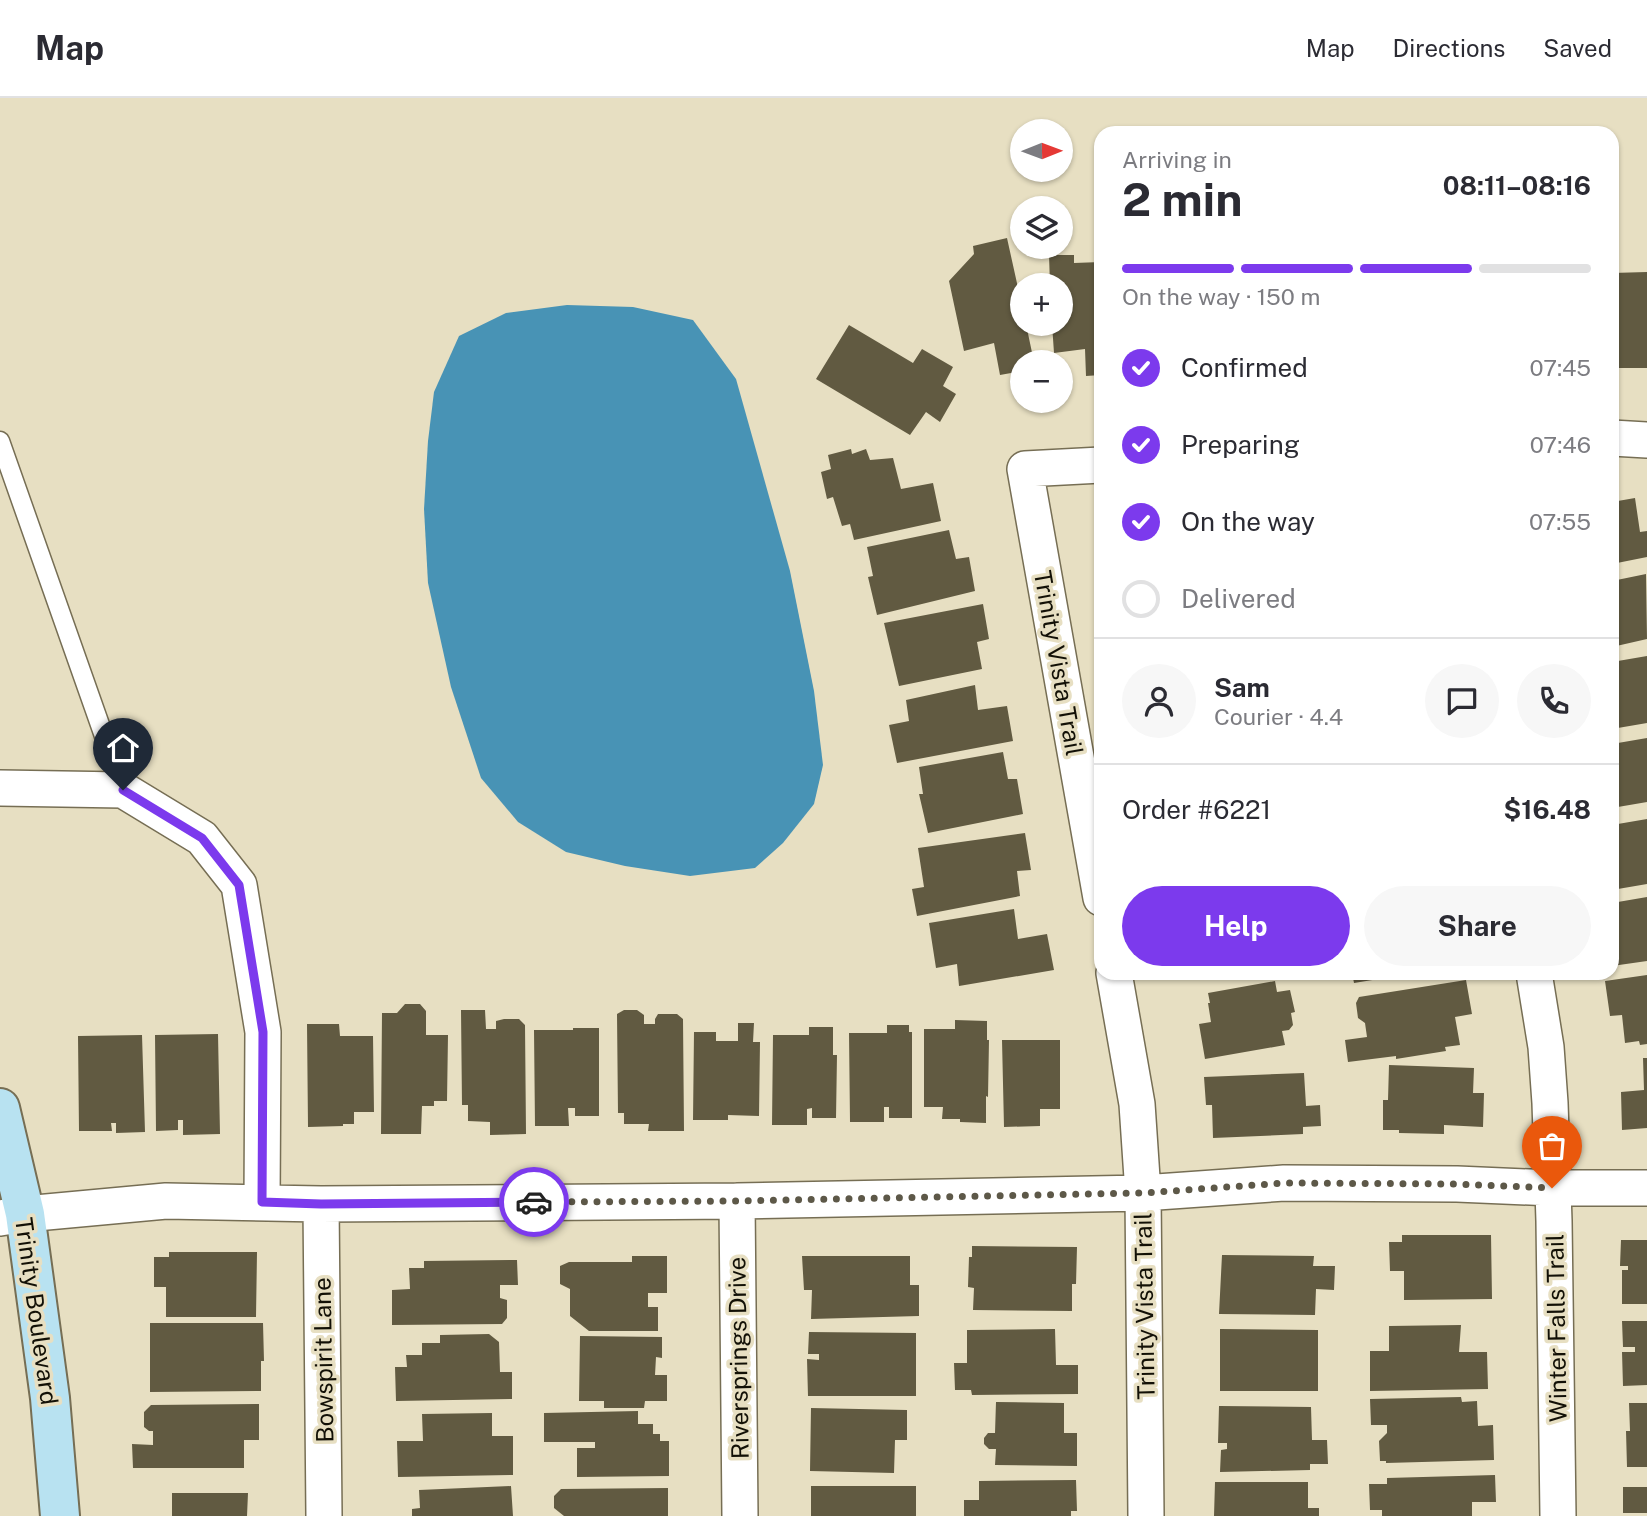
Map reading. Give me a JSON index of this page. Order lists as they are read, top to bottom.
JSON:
{
  "streets": {
    "main road": ["Trinity Boulevard"],
    "street": [
      "Trinity Vista Trail",
      "Winter Falls Trail",
      "Riversprings Drive",
      "Bowspirit Lane"
    ]
  },
  "north": "right",
  "page": {
    "header": "Map",
    "nav": ["Map", "Directions", "Saved"],
    "map_buttons": ["+", "−"],
    "heading": ["2 min", "Arriving in", "08:11–08:16"],
    "panel": [
      "Sam",
      "Courier · 4.4",
      "Order #6221",
      "$16.48"
    ],
    "bar": "On the way · 150 m",
    "list": [
      ["Confirmed", "07:45"],
      ["Preparing", "07:46"],
      ["On the way", "07:55"],
      "Delivered"
    ],
    "buttons": ["Help", "Share"]
  }
}
